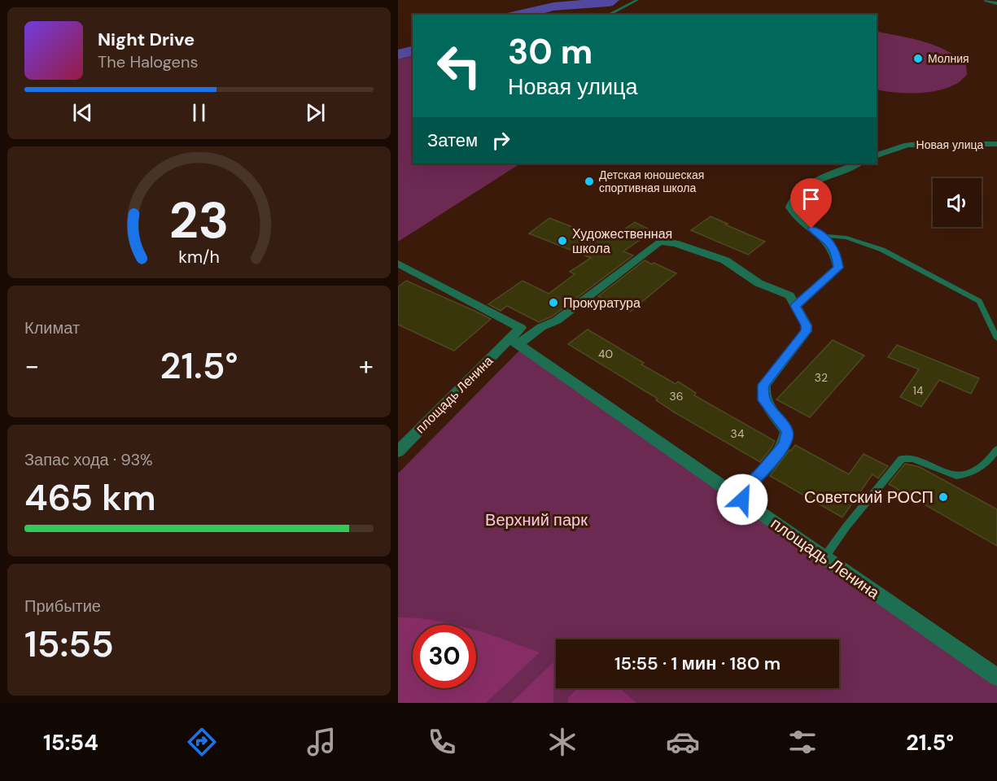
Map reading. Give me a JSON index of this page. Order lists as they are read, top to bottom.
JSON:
{
  "streets": {
    "street": ["Новая улица", "площадь Ленина"]
  },
  "parks": ["Верхний парк"],
  "places": [
    "Молния",
    "Детская юношеская спортивная школа",
    "Художественная школа",
    "Прокуратура",
    "Советский РОСП"
  ],
  "house_numbers": [
    "40",
    "32",
    "14",
    "36",
    "34"
  ],
  "page": {
    "turn": ["30 m", "Новая улица"],
    "song": ["Night Drive", "The Halogens"],
    "then": "Затем",
    "tile": [
      "Климат",
      ["Запас хода · 93%", "465 km"],
      ["Прибытие", "15:55"]
    ],
    "heat": ["−", "21.5°", "+"],
    "limit": "30",
    "trip": "15:55 · 1 мин · 180 m",
    "tabs": ["15:54", "21.5°"],
    "gauge": ["23", "km/h"]
  }
}
